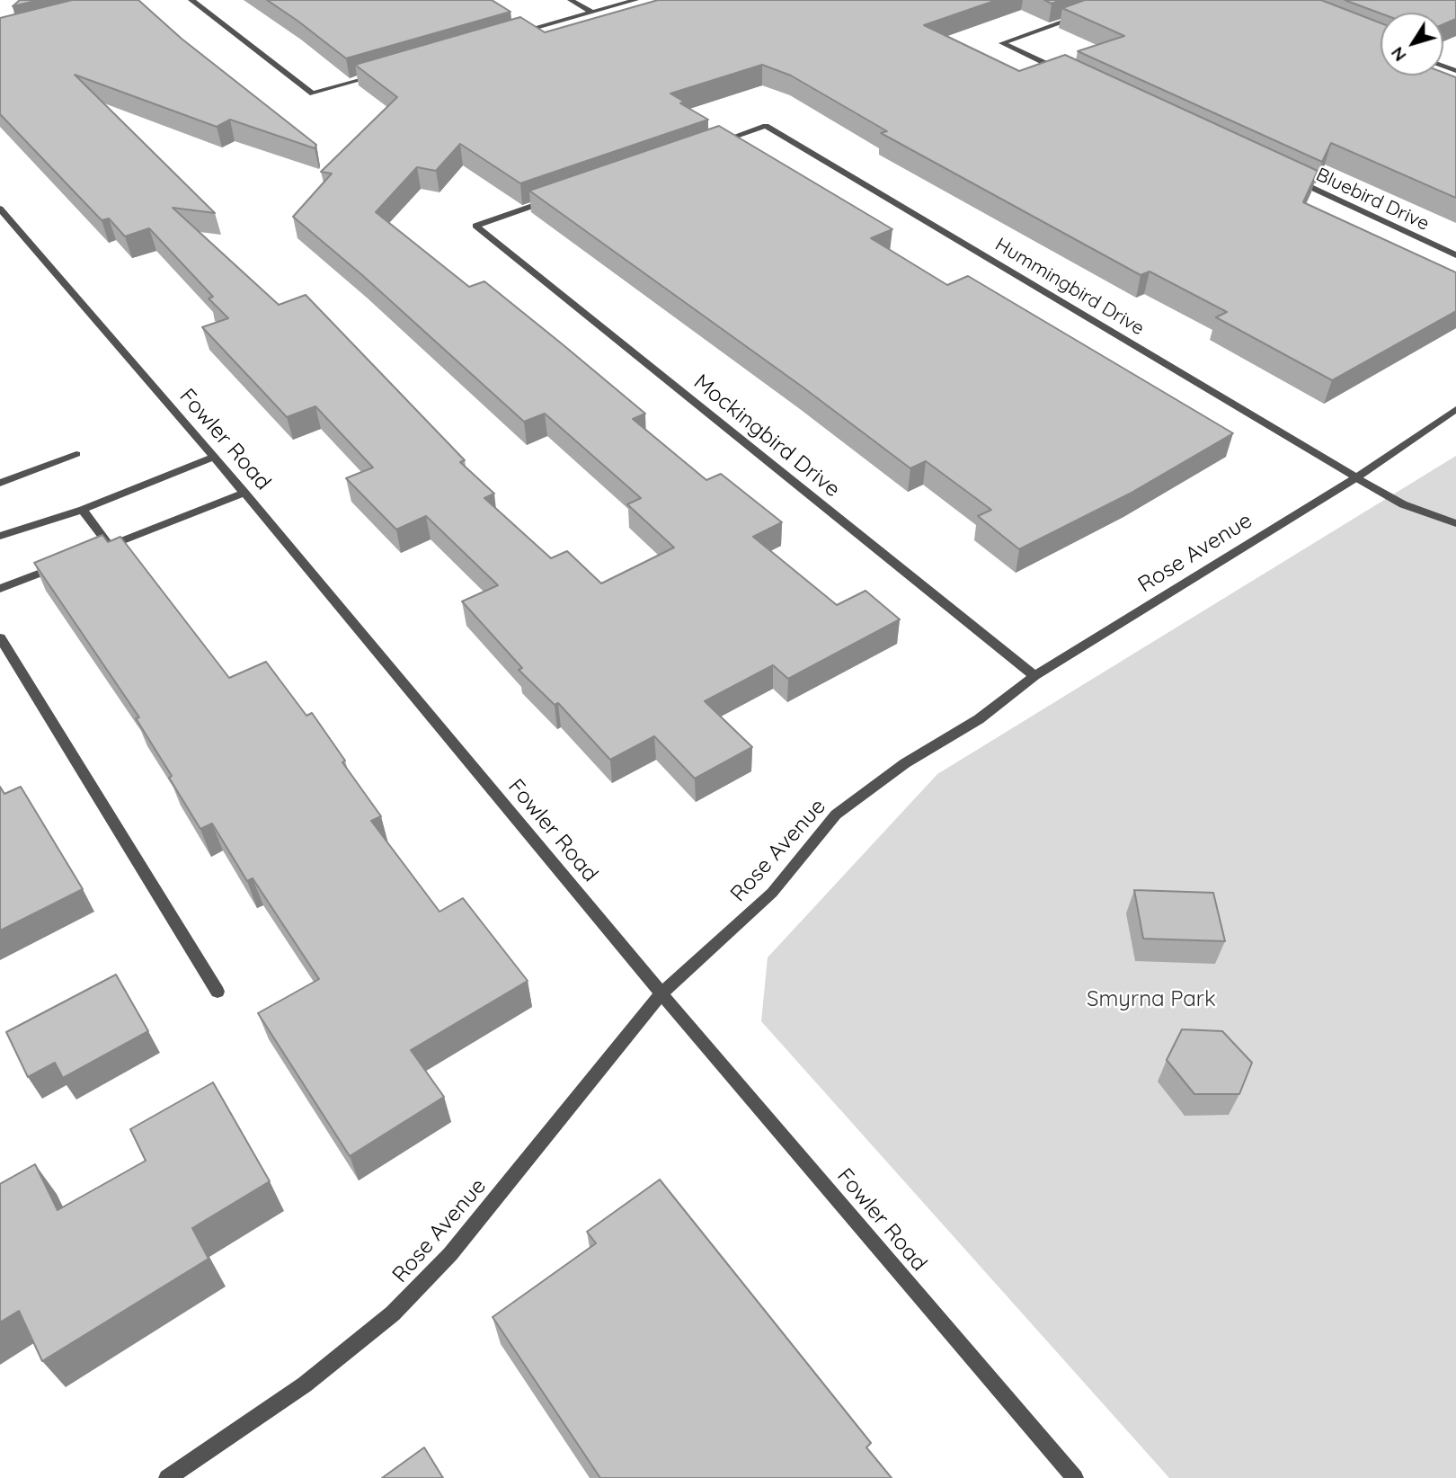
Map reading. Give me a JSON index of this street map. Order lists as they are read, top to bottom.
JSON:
{
  "streets": {
    "street": [
      "Bluebird Drive",
      "Hummingbird Drive",
      "Mockingbird Drive",
      "Fowler Road",
      "Rose Avenue"
    ]
  },
  "crossings": [
    ["Hummingbird Drive", "Rose Avenue"],
    ["Mockingbird Drive", "Rose Avenue"],
    ["Fowler Road", "Rose Avenue"]
  ],
  "parks": ["Smyrna Park"],
  "north": "bottom left"
}
